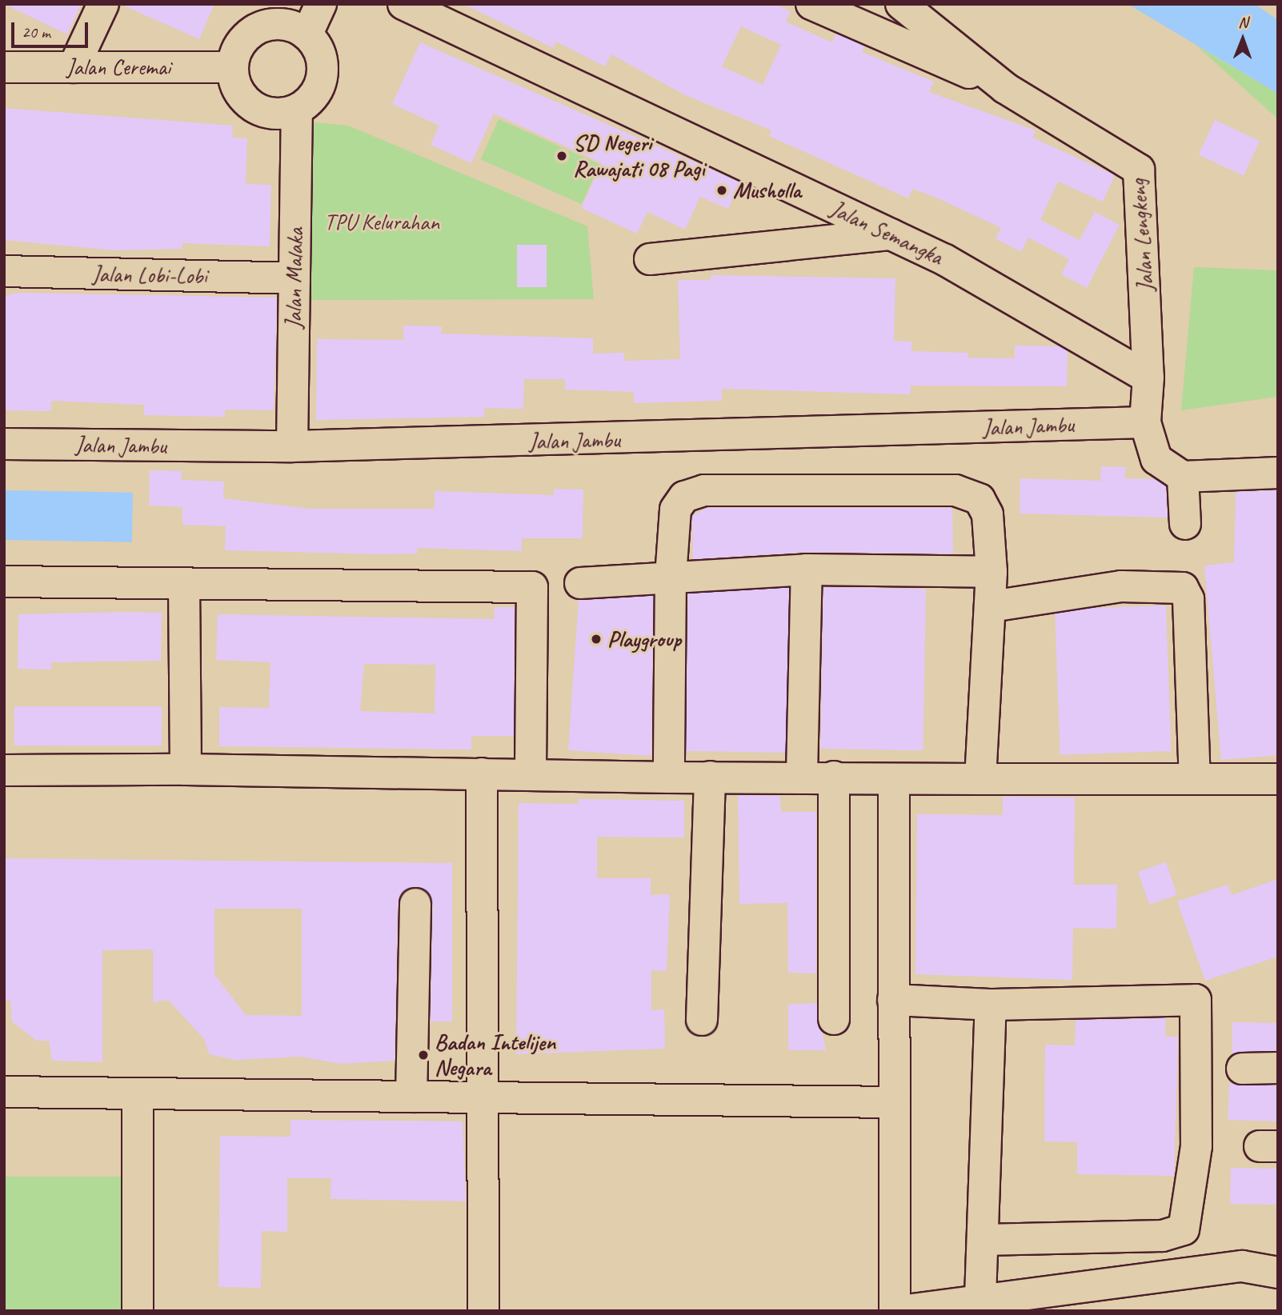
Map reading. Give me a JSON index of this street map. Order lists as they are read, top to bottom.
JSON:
{
  "streets": {
    "street": [
      "Jalan Ceremai",
      "Jalan Semangka",
      "Jalan Lengkeng",
      "Jalan Lobi-Lobi",
      "Jalan Malaka",
      "Jalan Jambu"
    ]
  },
  "crossings": [
    ["Jalan Ceremai", "Jalan Malaka"],
    ["Jalan Semangka", "Jalan Lengkeng"],
    ["Jalan Lengkeng", "Jalan Jambu"],
    ["Jalan Lobi-Lobi", "Jalan Malaka"],
    ["Jalan Malaka", "Jalan Jambu"]
  ],
  "parks": ["TPU Kelurahan"],
  "places": [
    "SD Negeri Rawajati 08 Pagi",
    "Musholla",
    "Playgroup",
    "Badan Intelijen Negara"
  ],
  "scale_bar": "20 m",
  "north": "top"
}
